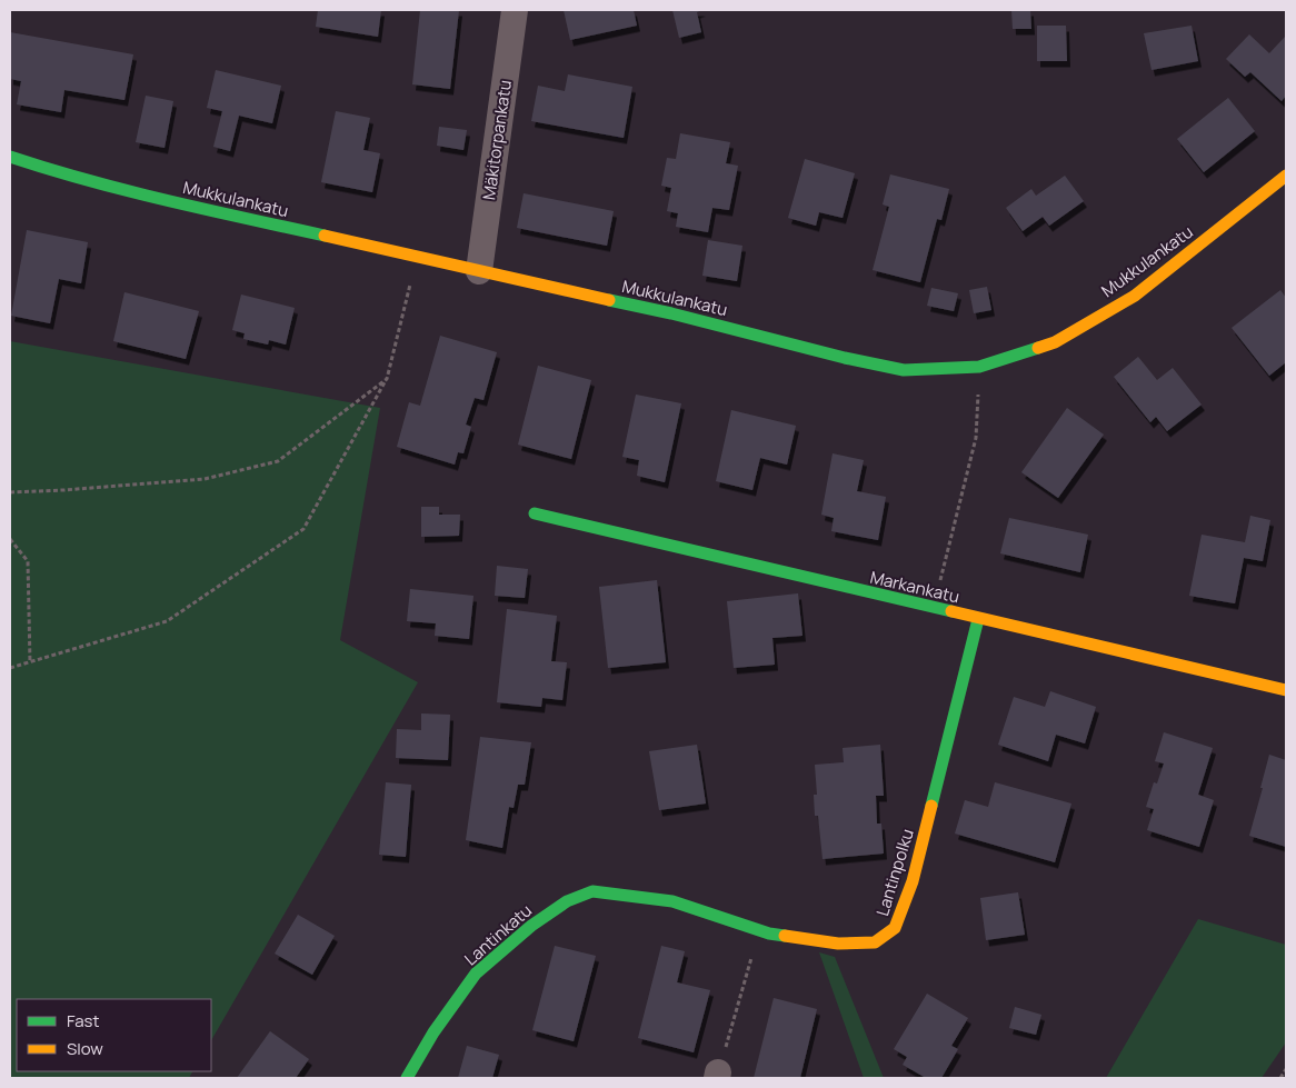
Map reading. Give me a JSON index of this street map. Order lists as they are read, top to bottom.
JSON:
{
  "streets": {
    "street": [
      "Mäkitorpankatu",
      "Mukkulankatu",
      "Markankatu",
      "Lantinpolku",
      "Lantinkatu"
    ]
  },
  "crossings": [
    ["Mäkitorpankatu", "Mukkulankatu"],
    ["Markankatu", "Lantinpolku"],
    ["Lantinpolku", "Lantinkatu"]
  ],
  "legend": ["Fast", "Slow"]
}
